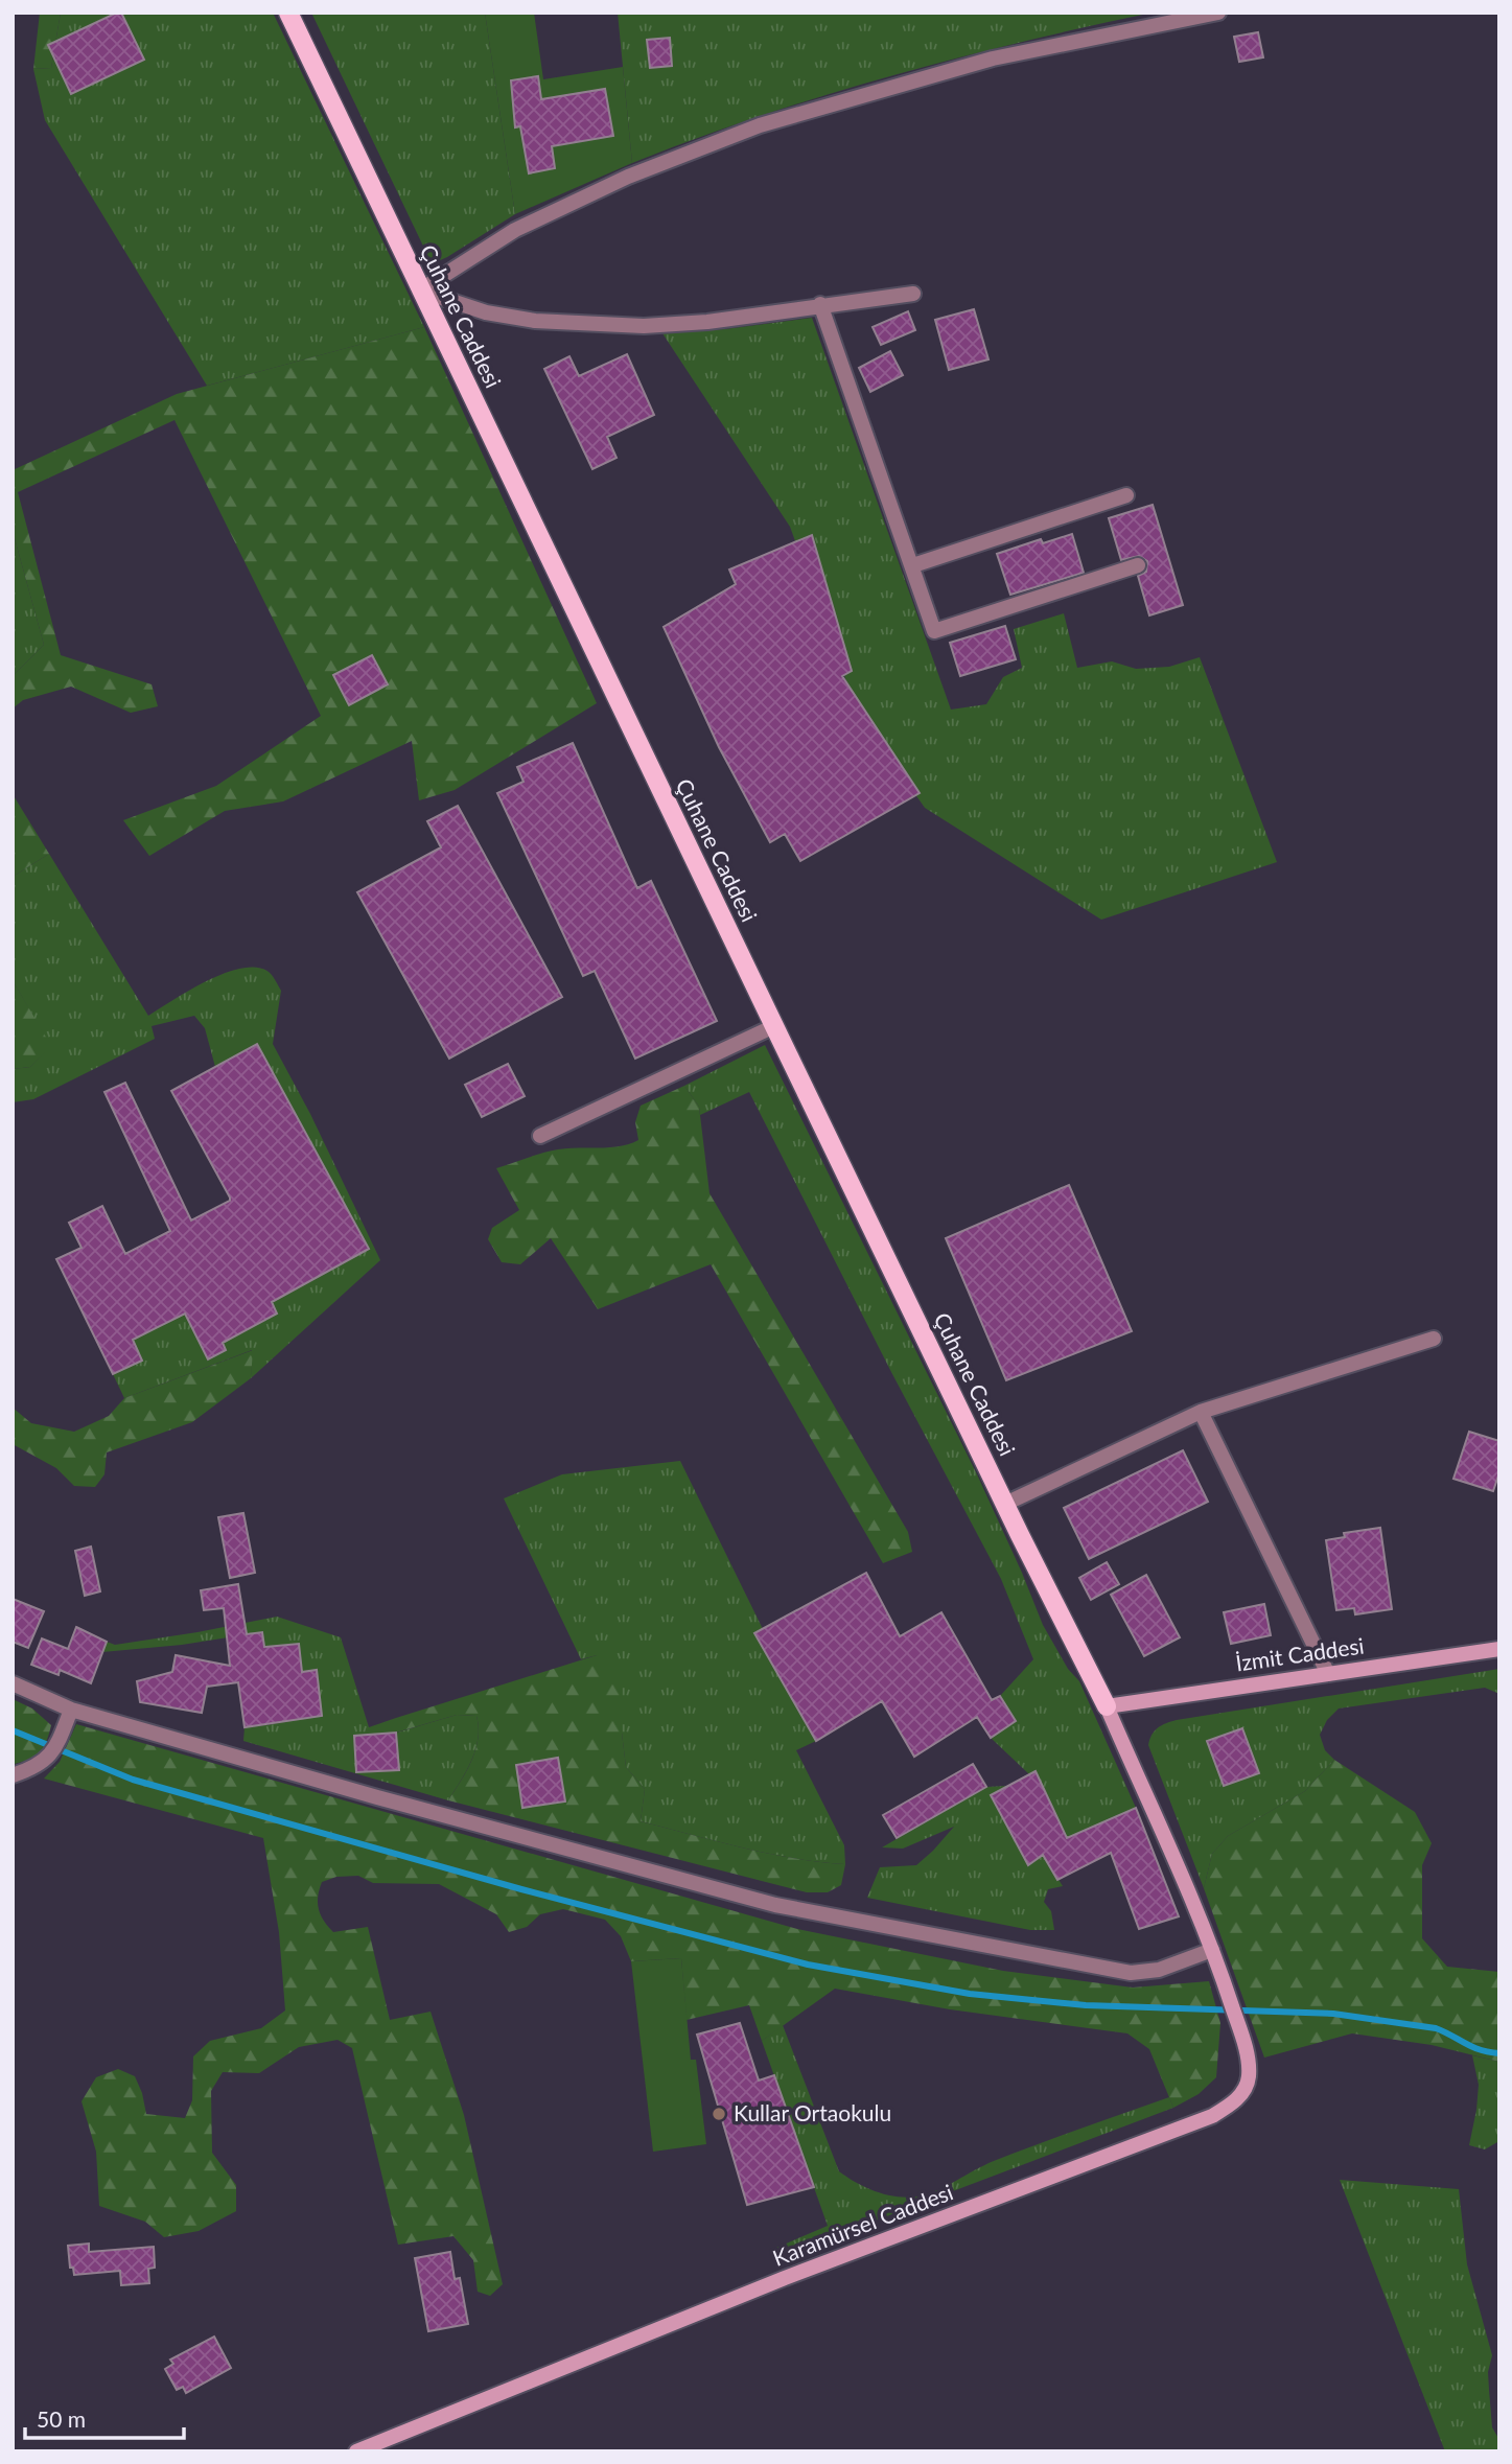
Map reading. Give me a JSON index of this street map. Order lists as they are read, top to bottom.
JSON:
{
  "streets": {
    "main road": ["Çuhane Caddesi", "İzmit Caddesi", "Karamürsel Caddesi"]
  },
  "crossings": [
    ["Çuhane Caddesi", "İzmit Caddesi"],
    ["Çuhane Caddesi", "Karamürsel Caddesi"],
    ["İzmit Caddesi", "Karamürsel Caddesi"]
  ],
  "places": ["Kullar Ortaokulu"],
  "scale_bar": "50 m"
}
